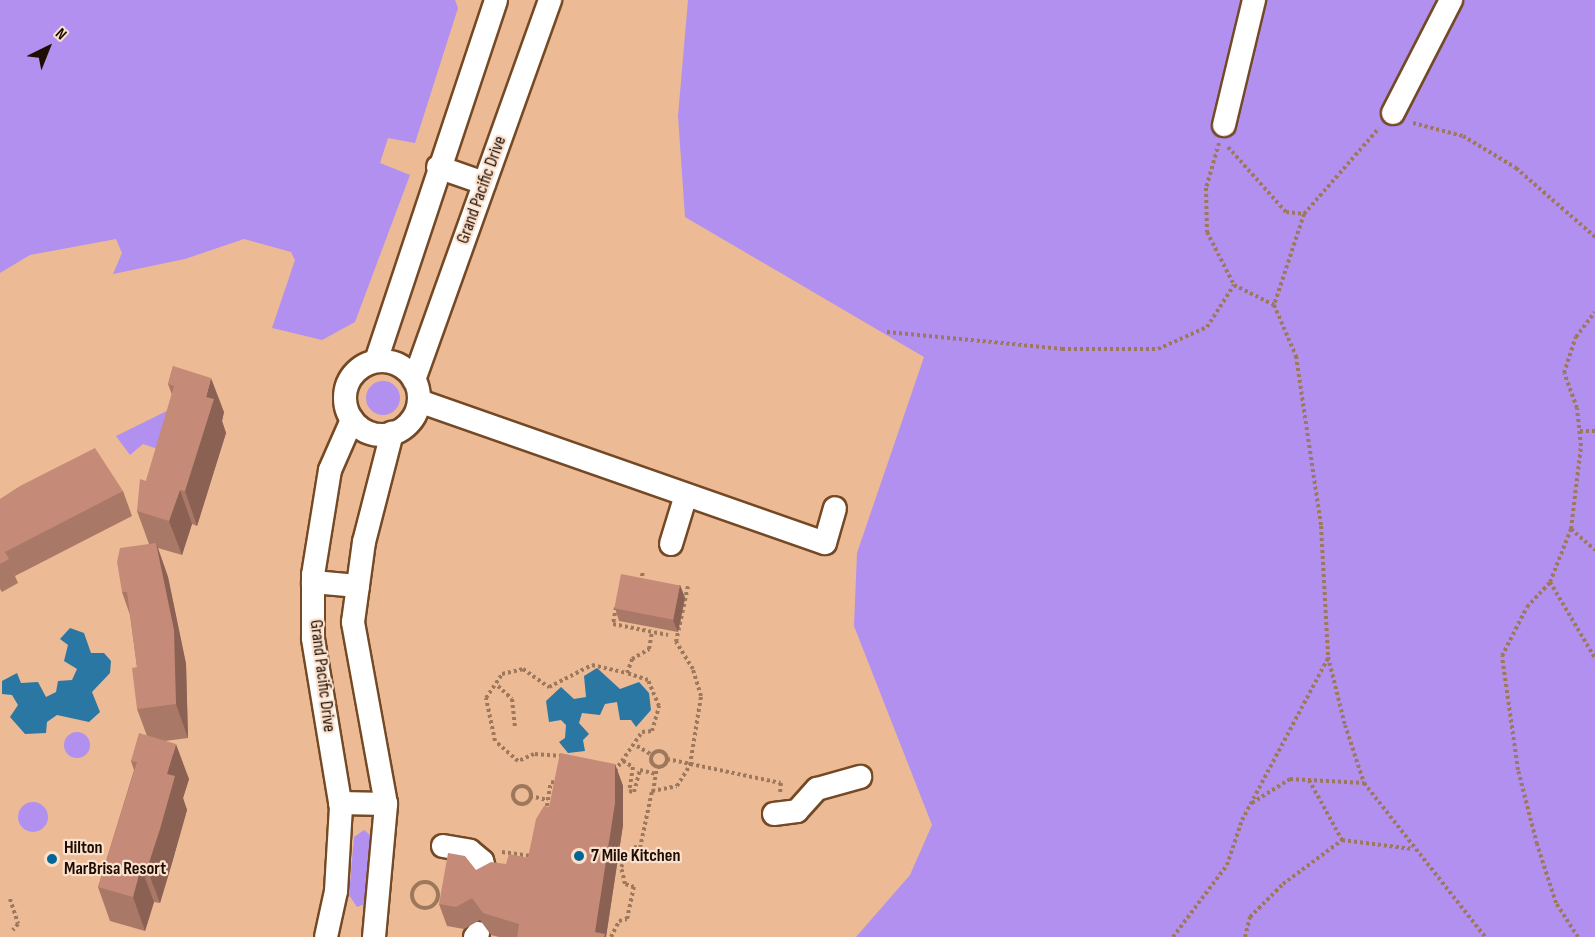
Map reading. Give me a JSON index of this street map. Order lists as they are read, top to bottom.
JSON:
{
  "streets": {
    "street": ["Grand Pacific Drive"]
  },
  "places": ["7 Mile Kitchen", "Hilton MarBrisa Resort"],
  "north": "top right"
}
